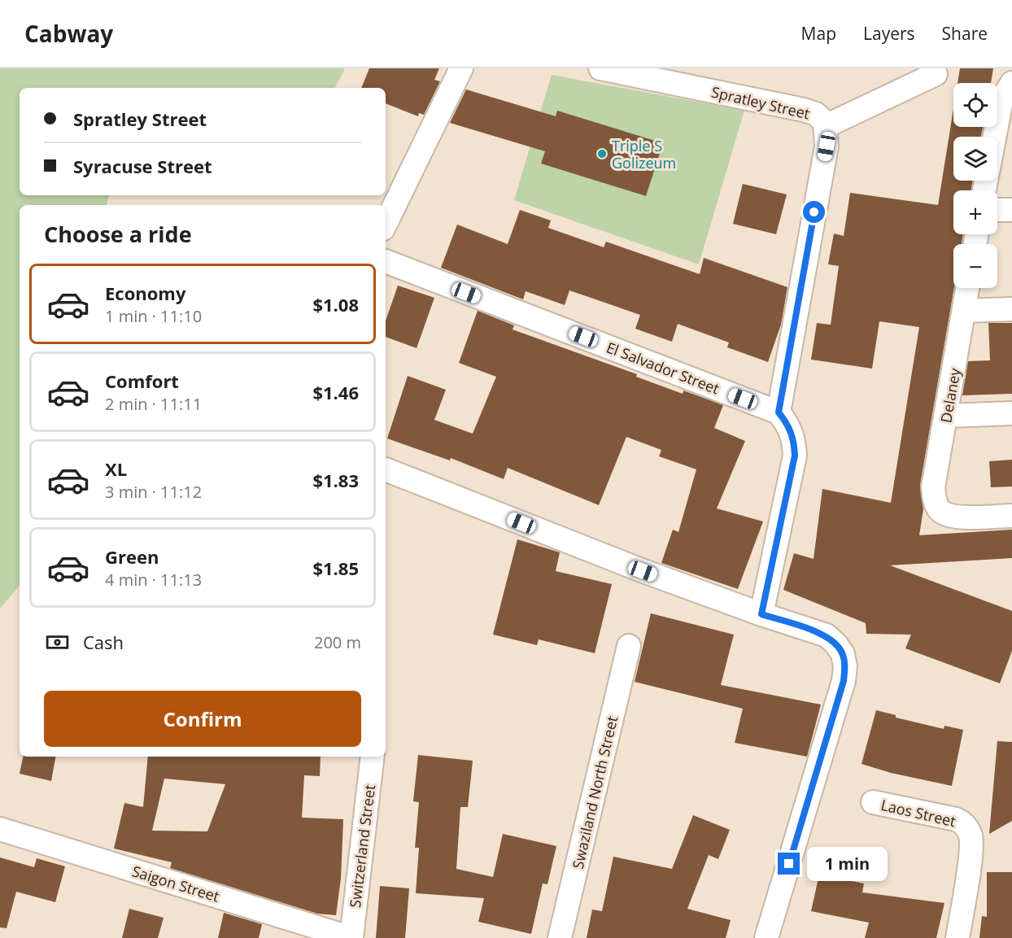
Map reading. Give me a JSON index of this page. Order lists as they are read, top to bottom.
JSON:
{
  "streets": {
    "street": [
      "Spratley Street",
      "El Salvador Street",
      "Delaney",
      "Swaziland North Street",
      "Laos Street",
      "Switzerland Street",
      "Saigon Street"
    ]
  },
  "crossings": [
    ["Spratley Street", "El Salvador Street"],
    ["Switzerland Street", "Saigon Street"]
  ],
  "places": ["Triple S Golizeum"],
  "page": {
    "header": "Cabway",
    "nav": ["Map", "Layers", "Share"],
    "map_buttons": ["+", "−"],
    "banner": ["Spratley Street", "Syracuse Street"],
    "heading": "Choose a ride",
    "list": [
      {
        "name": "Economy",
        "note": "1 min · 11:10",
        "value": "$1.08"
      },
      {
        "name": "Comfort",
        "note": "2 min · 11:11",
        "value": "$1.46"
      },
      {
        "name": "XL",
        "note": "3 min · 11:12",
        "value": "$1.83"
      },
      {
        "name": "Green",
        "note": "4 min · 11:13",
        "value": "$1.85"
      }
    ],
    "pay": ["Cash", "200 m"],
    "buttons": "Confirm",
    "bubble": "1 min"
  }
}
